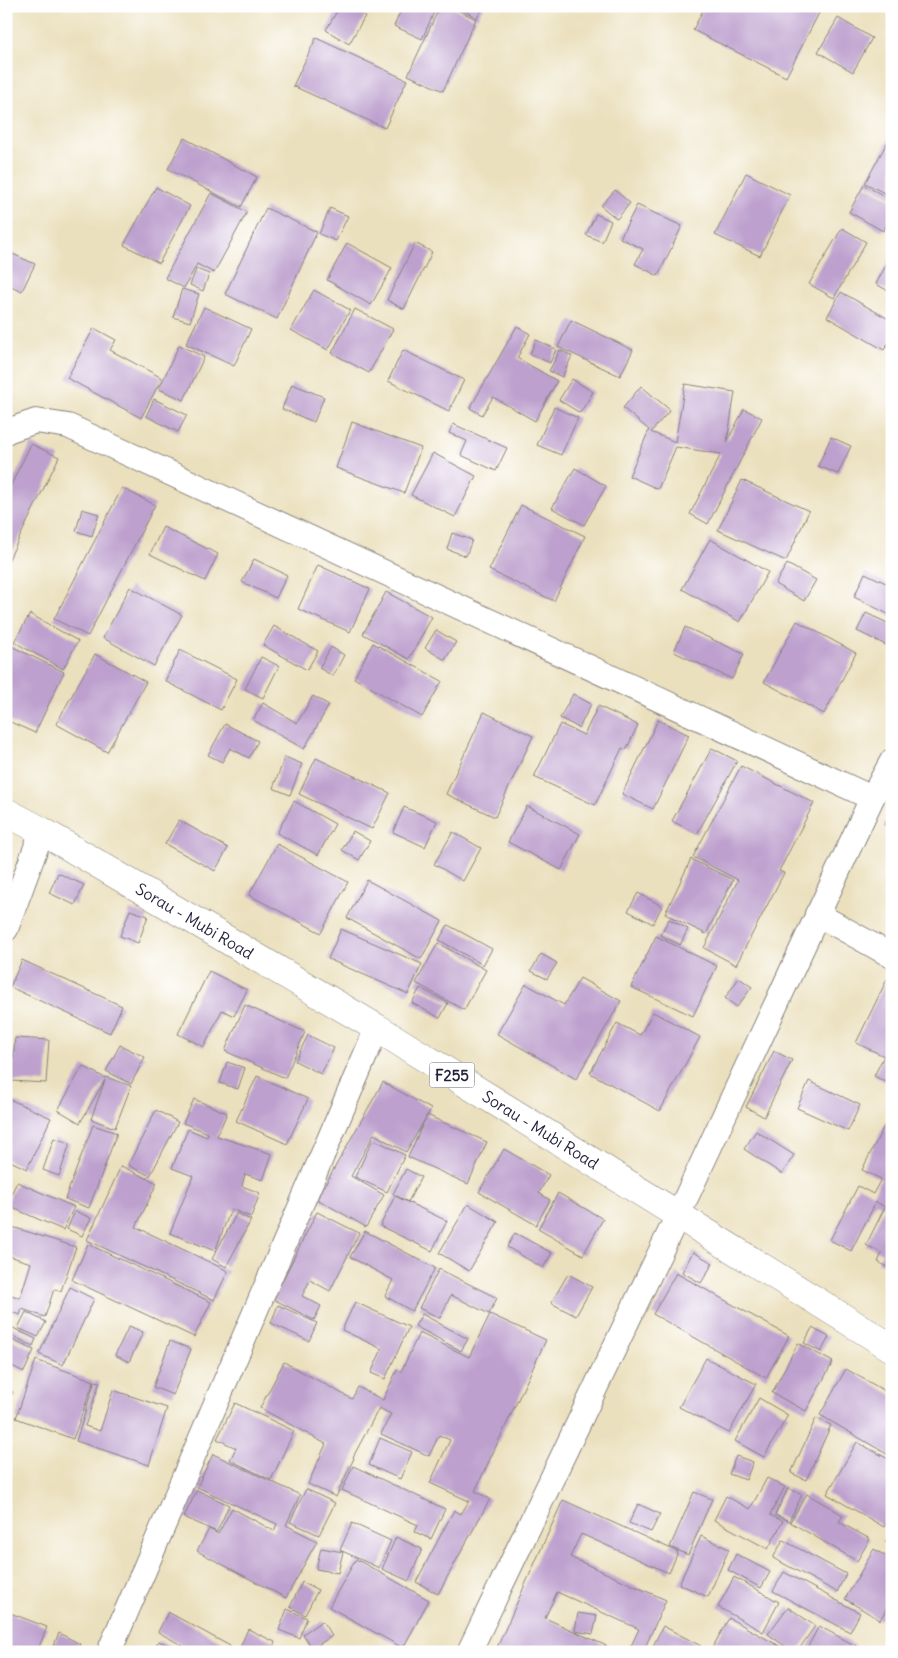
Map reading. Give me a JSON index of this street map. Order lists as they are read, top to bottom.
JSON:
{
  "streets": {
    "main road": ["Sorau - Mubi Road", "F255"]
  }
}
